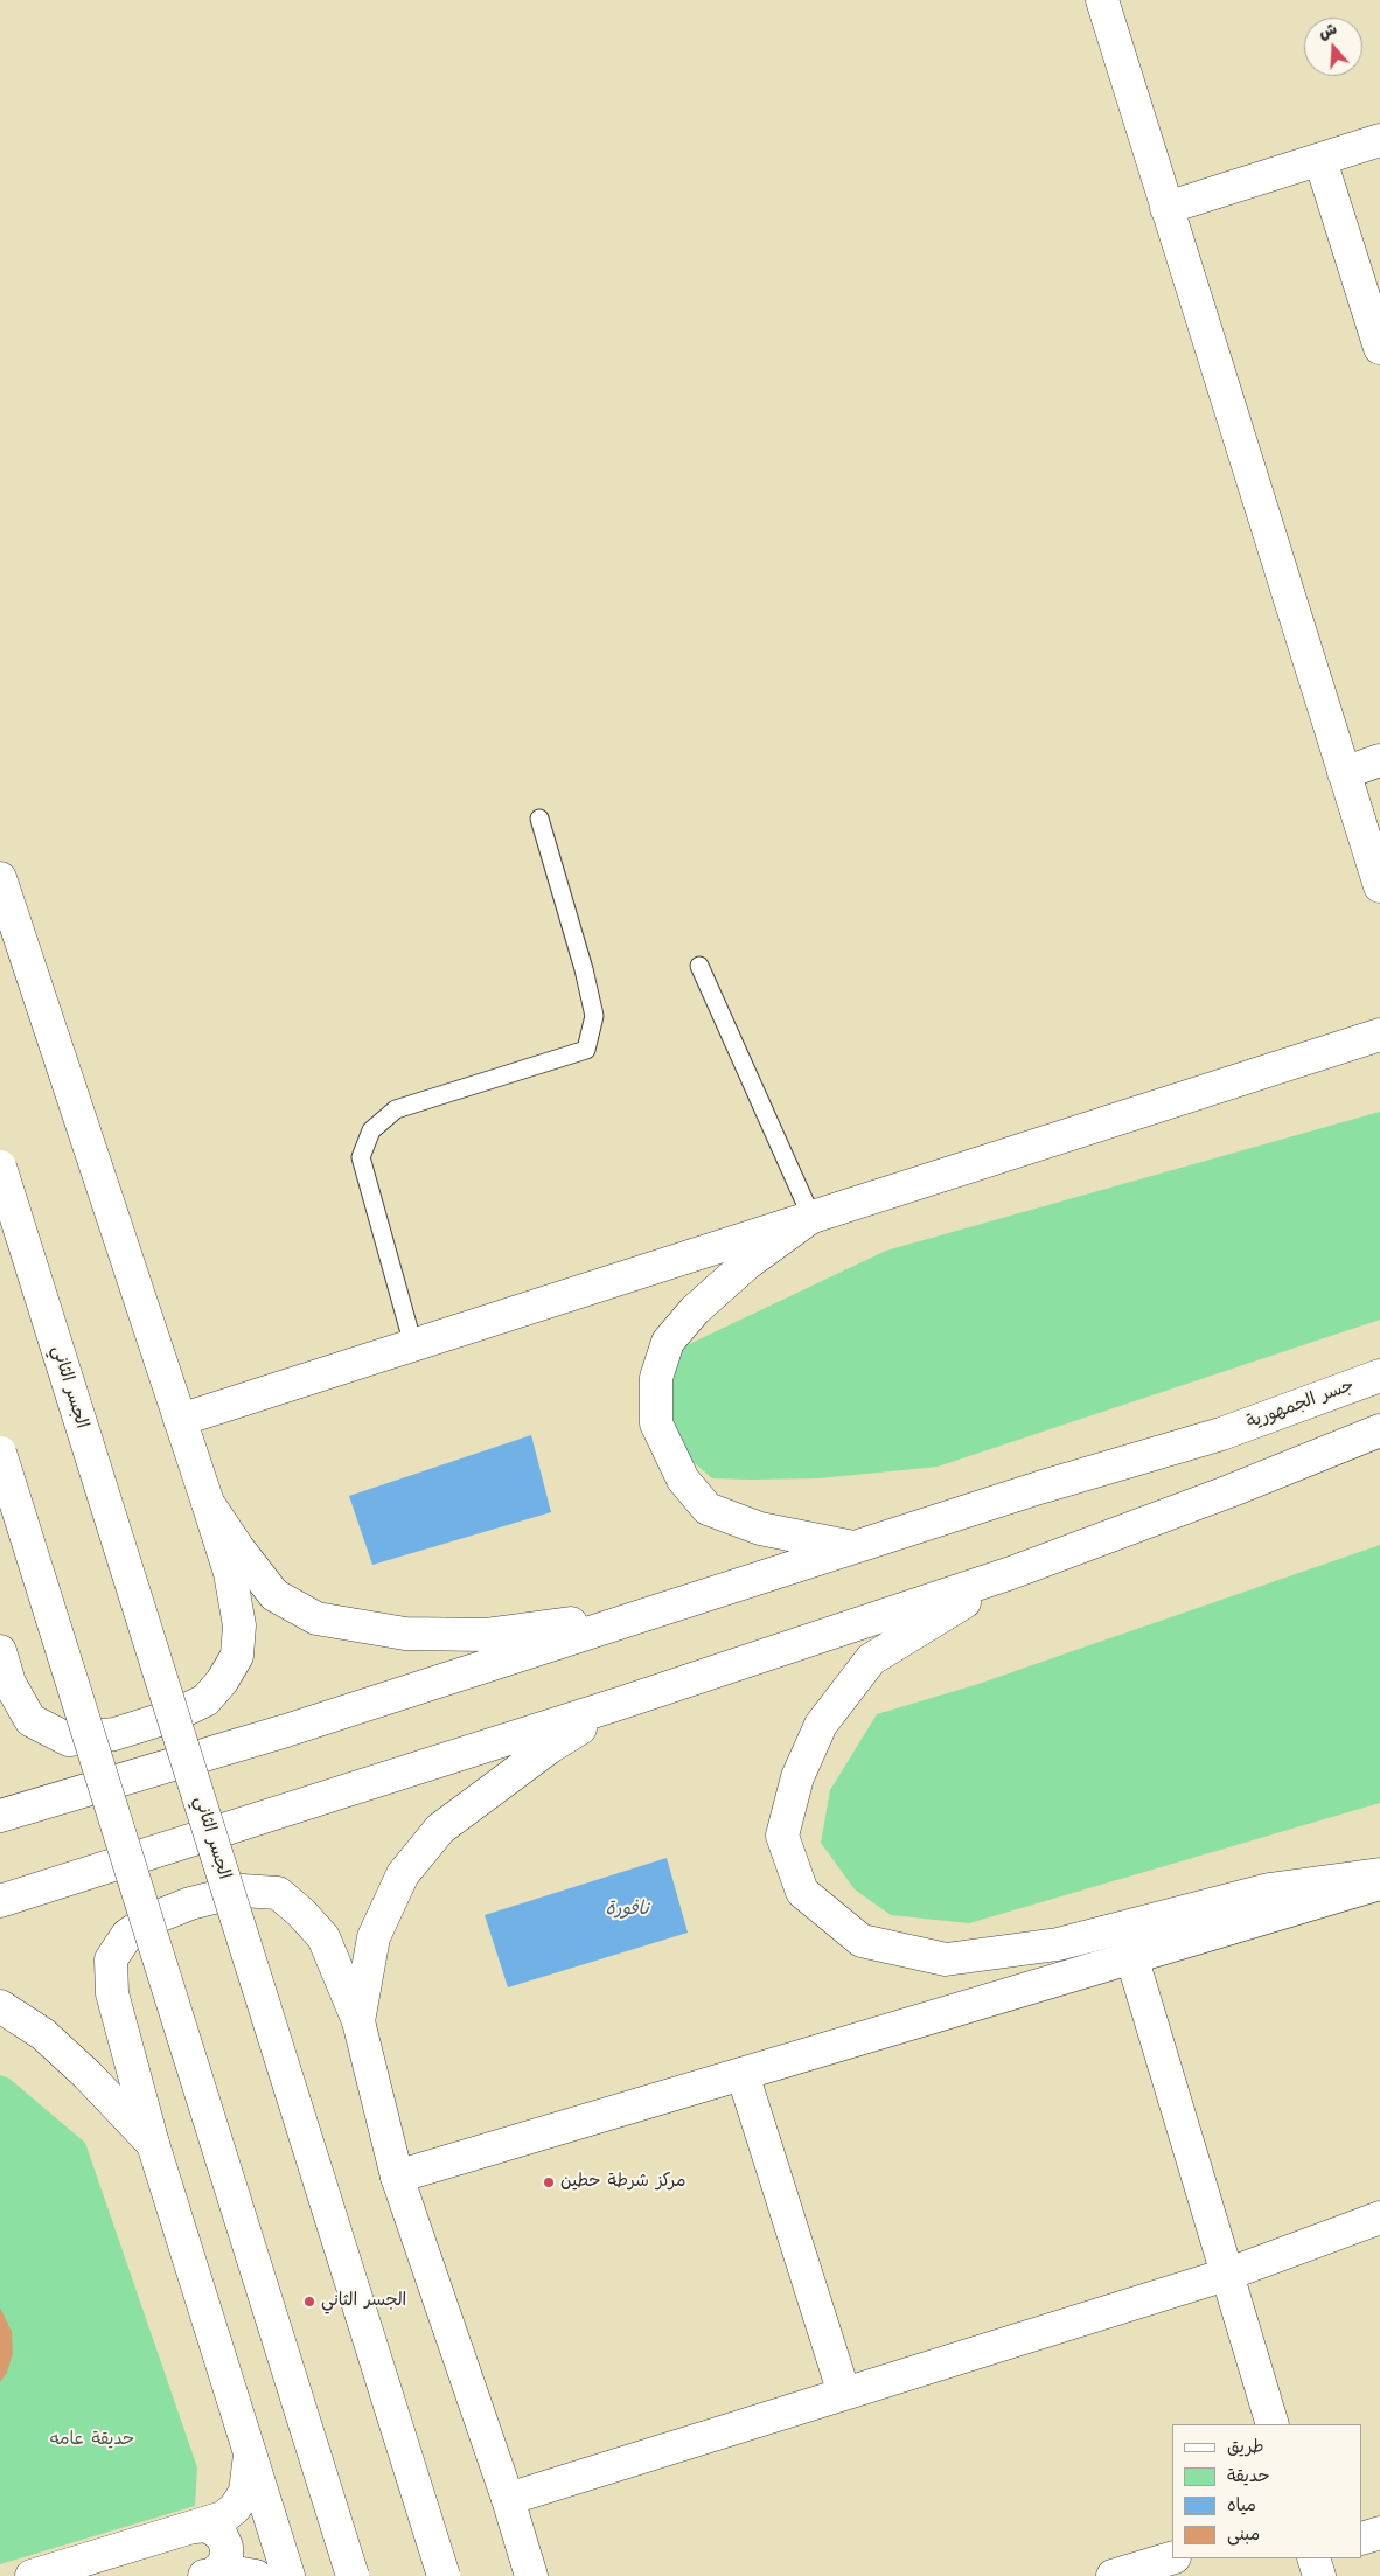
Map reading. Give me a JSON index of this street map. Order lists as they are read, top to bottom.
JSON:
{
  "streets": {
    "street": ["الجسر الثاني", "جسر الجمهورية"]
  },
  "water": ["نافورة"],
  "parks": ["حديقة عامه"],
  "places": ["مركز شرطة حطين", "الجسر الثاني"],
  "legend": [
    "طريق",
    "حديقة",
    "مياه",
    "مبنى"
  ],
  "north": "top"
}
